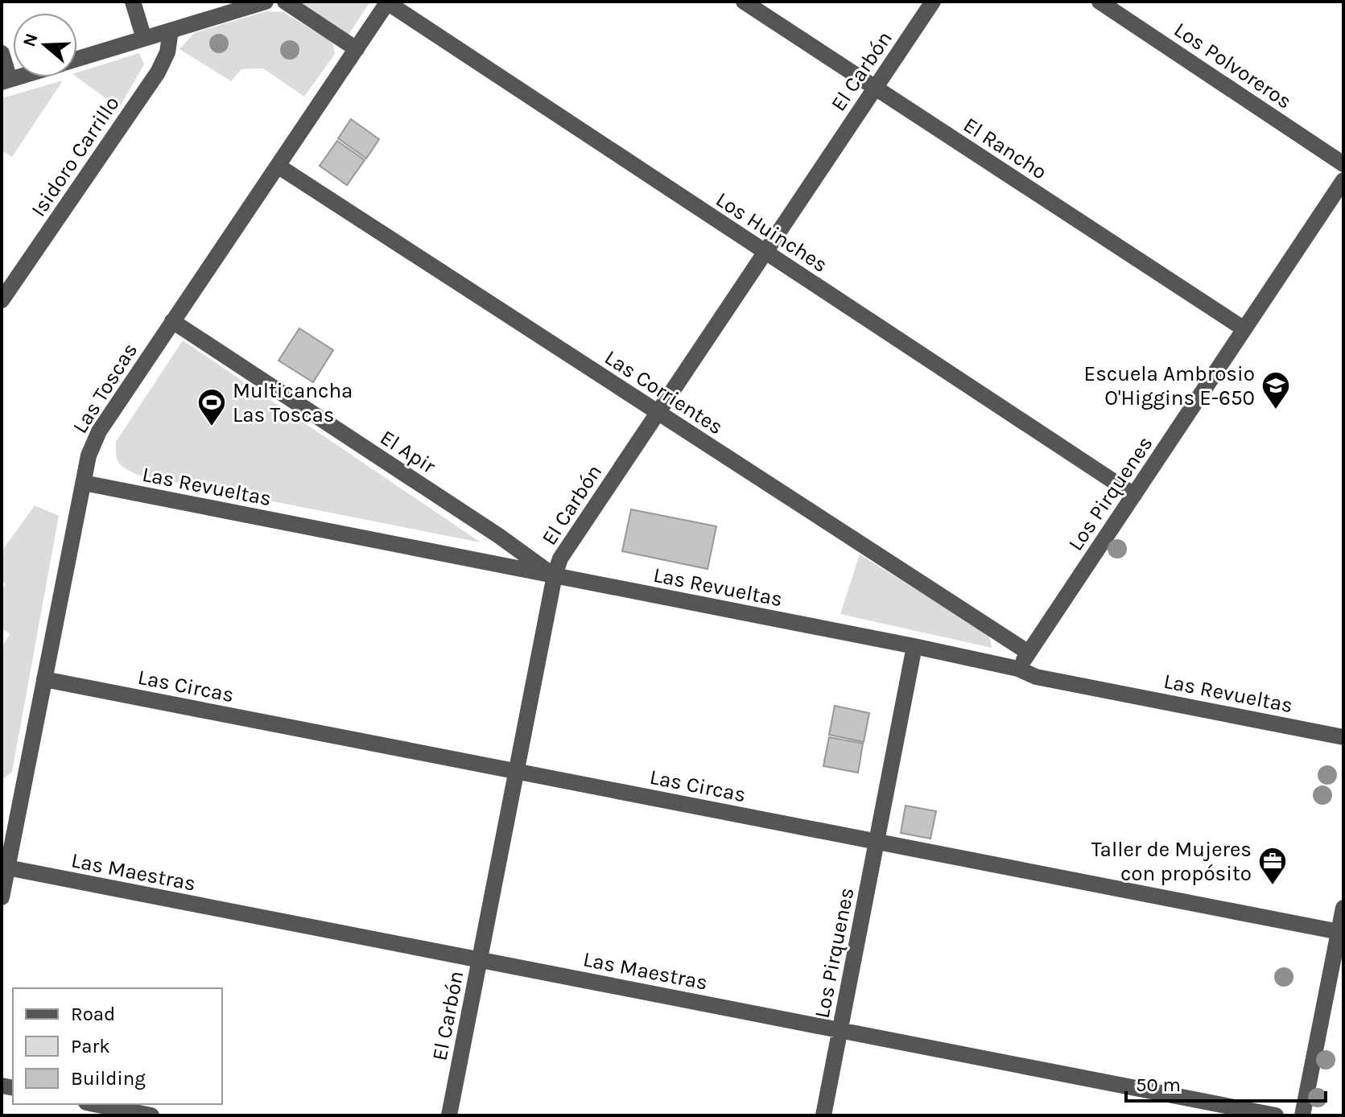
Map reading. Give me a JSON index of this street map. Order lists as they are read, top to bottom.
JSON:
{
  "streets": {
    "street": [
      "Los Polvoreros",
      "El Carbón",
      "El Rancho",
      "Isidoro Carrillo",
      "Los Huinches",
      "Las Toscas",
      "Las Corrientes",
      "El Apir",
      "Las Revueltas",
      "Los Pirquenes",
      "Las Circas",
      "Las Maestras"
    ]
  },
  "crossings": [
    ["El Carbón", "El Rancho"],
    ["El Carbón", "Los Huinches"],
    ["El Carbón", "Las Corrientes"],
    ["El Carbón", "El Apir"],
    ["El Carbón", "Las Revueltas"],
    ["El Carbón", "Las Circas"],
    ["El Carbón", "Las Maestras"],
    ["El Rancho", "Los Pirquenes"],
    ["Los Huinches", "Las Toscas"],
    ["Los Huinches", "Los Pirquenes"],
    ["Las Toscas", "Las Corrientes"],
    ["Las Toscas", "El Apir"],
    ["Las Toscas", "Las Revueltas"],
    ["Las Toscas", "Las Circas"],
    ["Las Toscas", "Las Maestras"],
    ["Las Corrientes", "Los Pirquenes"],
    ["El Apir", "Las Revueltas"],
    ["Las Revueltas", "Los Pirquenes"],
    ["Los Pirquenes", "Las Circas"],
    ["Los Pirquenes", "Las Maestras"]
  ],
  "places": {
    "school or university": ["Escuela Ambrosio O'Higgins E-650"],
    "sports": ["Multicancha Las Toscas"],
    "office": ["Taller de Mujeres con propósito"]
  },
  "legend": ["Road", "Park", "Building"],
  "scale_bar": "50 m",
  "north": "left"
}
